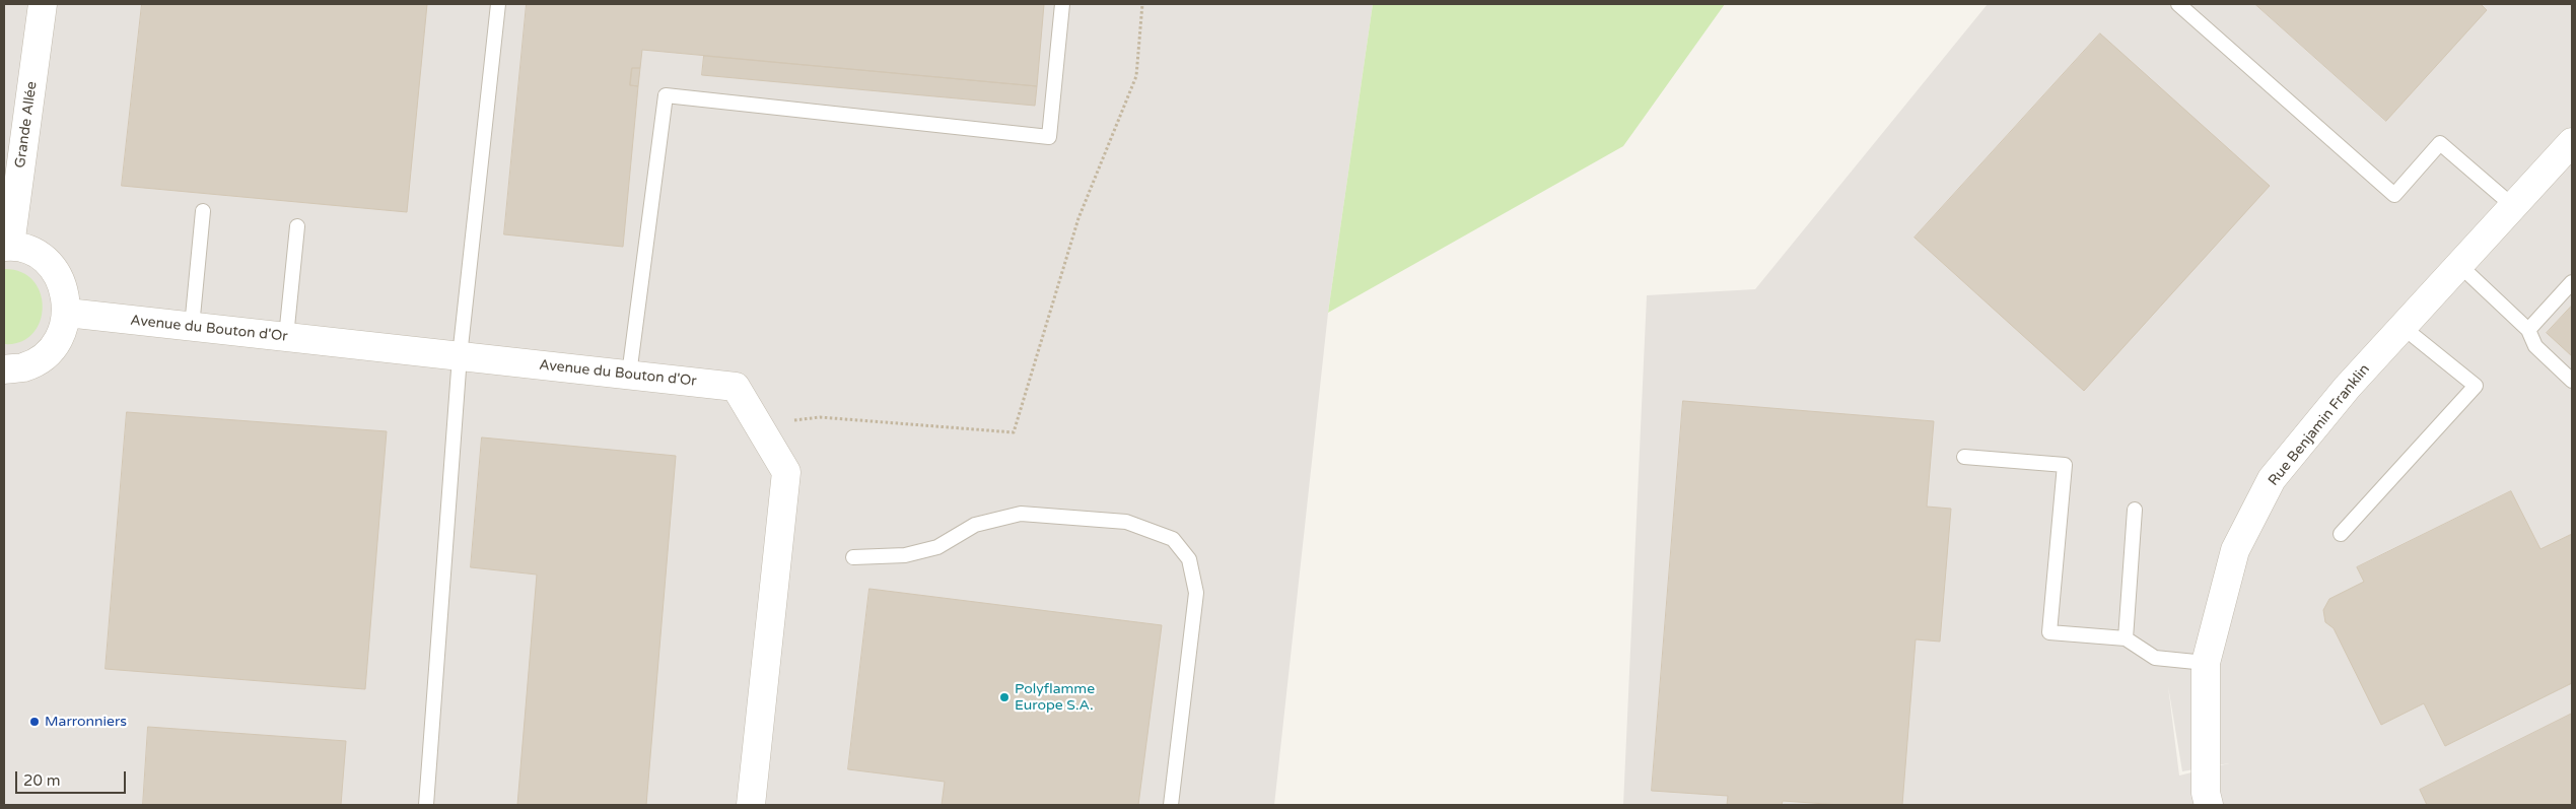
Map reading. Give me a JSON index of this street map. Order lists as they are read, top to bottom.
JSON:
{
  "streets": {
    "street": ["Grande Allée", "Avenue du Bouton d'Or", "Rue Benjamin Franklin"]
  },
  "crossings": [
    ["Grande Allée", "Avenue du Bouton d'Or"]
  ],
  "places": ["Polyflamme Europe S.A.", "Marronniers"],
  "scale_bar": "20 m"
}
